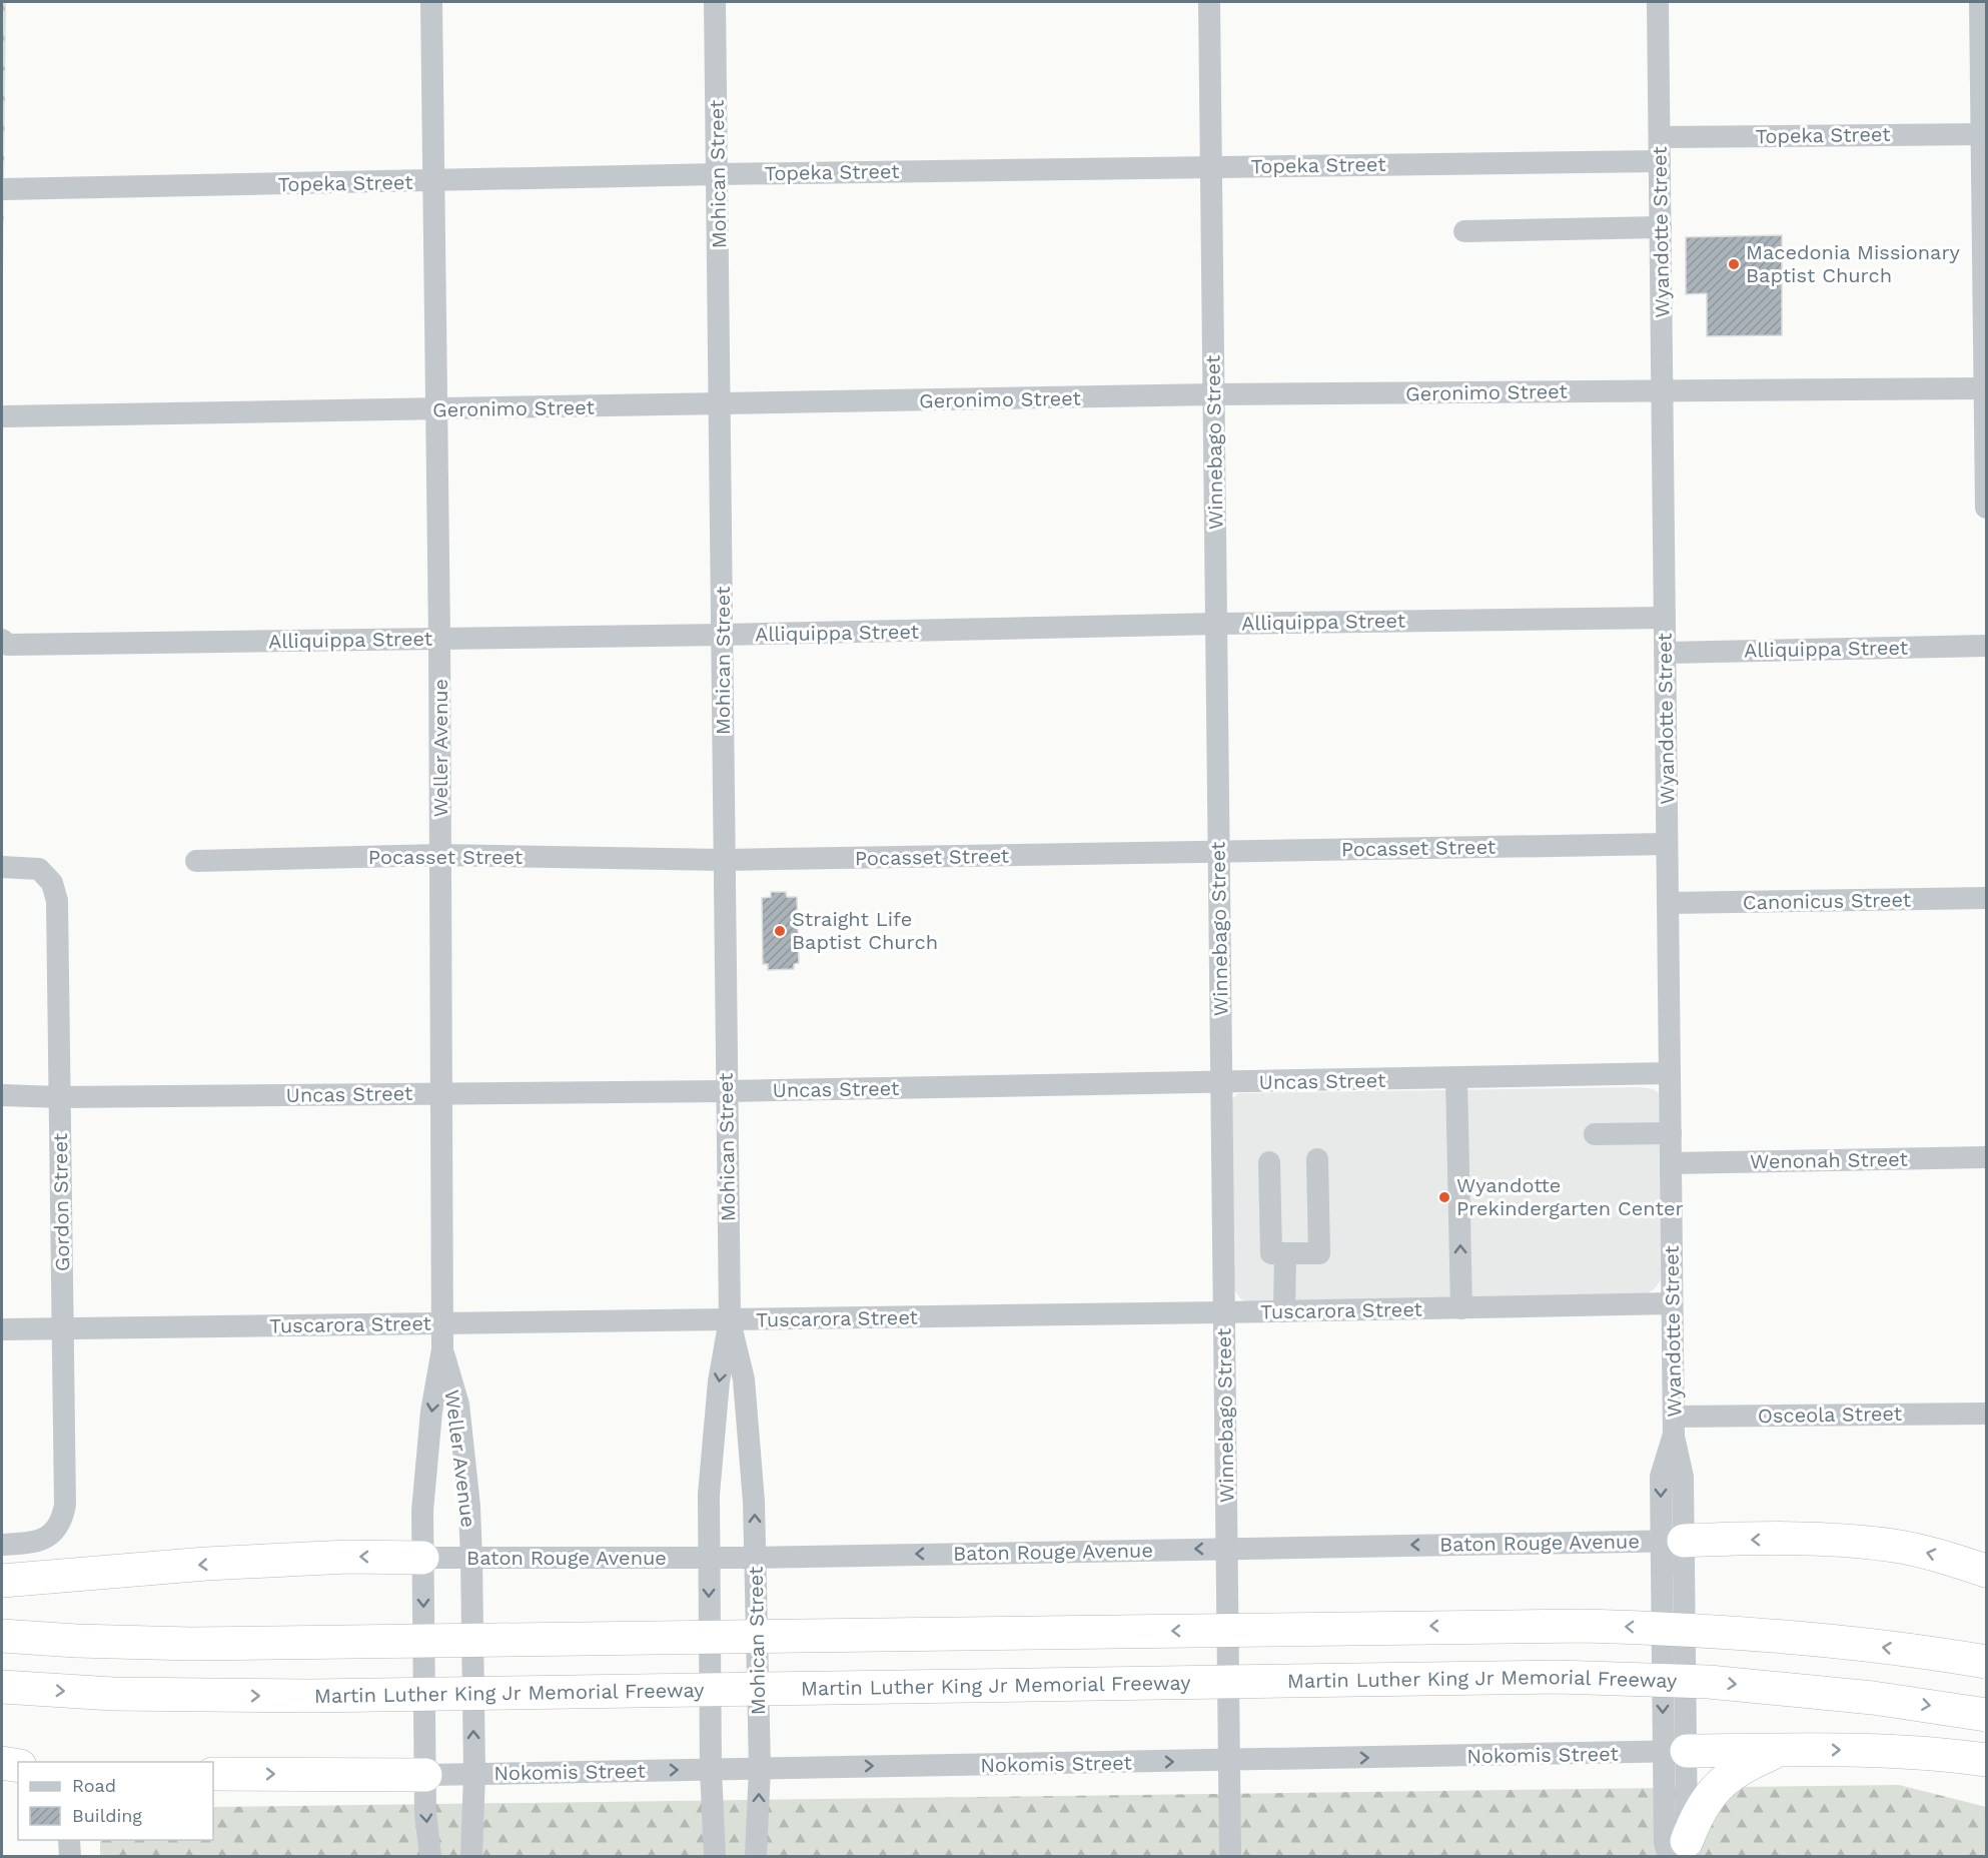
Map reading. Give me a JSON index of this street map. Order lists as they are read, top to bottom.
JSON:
{
  "streets": {
    "highway": ["Martin Luther King Jr Memorial Freeway"],
    "street": [
      "Topeka Street",
      "Mohican Street",
      "Wyandotte Street",
      "Geronimo Street",
      "Winnebago Street",
      "Alliquippa Street",
      "Weller Avenue",
      "Pocasset Street",
      "Canonicus Street",
      "Uncas Street",
      "Wenonah Street",
      "Gordon Street",
      "Tuscarora Street",
      "Osceola Street",
      "Baton Rouge Avenue",
      "Nokomis Street"
    ]
  },
  "crossings": [
    ["Topeka Street", "Mohican Street"],
    ["Topeka Street", "Wyandotte Street"],
    ["Topeka Street", "Winnebago Street"],
    ["Topeka Street", "Weller Avenue"],
    ["Mohican Street", "Geronimo Street"],
    ["Mohican Street", "Alliquippa Street"],
    ["Mohican Street", "Pocasset Street"],
    ["Mohican Street", "Uncas Street"],
    ["Mohican Street", "Tuscarora Street"],
    ["Mohican Street", "Baton Rouge Avenue"],
    ["Mohican Street", "Nokomis Street"],
    ["Wyandotte Street", "Geronimo Street"],
    ["Wyandotte Street", "Alliquippa Street"],
    ["Wyandotte Street", "Pocasset Street"],
    ["Wyandotte Street", "Canonicus Street"],
    ["Wyandotte Street", "Uncas Street"],
    ["Wyandotte Street", "Wenonah Street"],
    ["Wyandotte Street", "Tuscarora Street"],
    ["Wyandotte Street", "Osceola Street"],
    ["Wyandotte Street", "Baton Rouge Avenue"],
    ["Wyandotte Street", "Nokomis Street"],
    ["Geronimo Street", "Winnebago Street"],
    ["Geronimo Street", "Weller Avenue"],
    ["Winnebago Street", "Alliquippa Street"],
    ["Winnebago Street", "Pocasset Street"],
    ["Winnebago Street", "Uncas Street"],
    ["Winnebago Street", "Tuscarora Street"],
    ["Winnebago Street", "Baton Rouge Avenue"],
    ["Winnebago Street", "Nokomis Street"],
    ["Alliquippa Street", "Weller Avenue"],
    ["Weller Avenue", "Pocasset Street"],
    ["Weller Avenue", "Uncas Street"],
    ["Weller Avenue", "Tuscarora Street"],
    ["Weller Avenue", "Baton Rouge Avenue"],
    ["Weller Avenue", "Nokomis Street"],
    ["Uncas Street", "Gordon Street"],
    ["Gordon Street", "Tuscarora Street"]
  ],
  "one_way": ["Baton Rouge Avenue", "Nokomis Street"],
  "places": ["Macedonia Missionary Baptist Church", "Straight Life Baptist Church", "Wyandotte Prekindergarten Center"],
  "legend": ["Road", "Building"]
}
